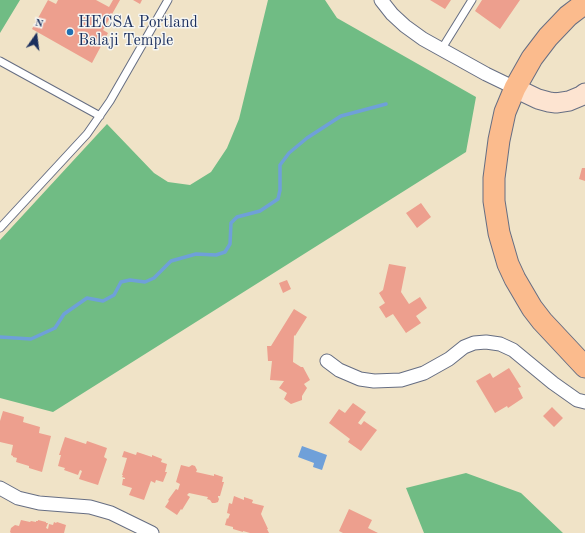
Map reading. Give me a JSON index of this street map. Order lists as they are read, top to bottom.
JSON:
{
  "places": ["HECSA Portland Balaji Temple"],
  "north": "top"
}
